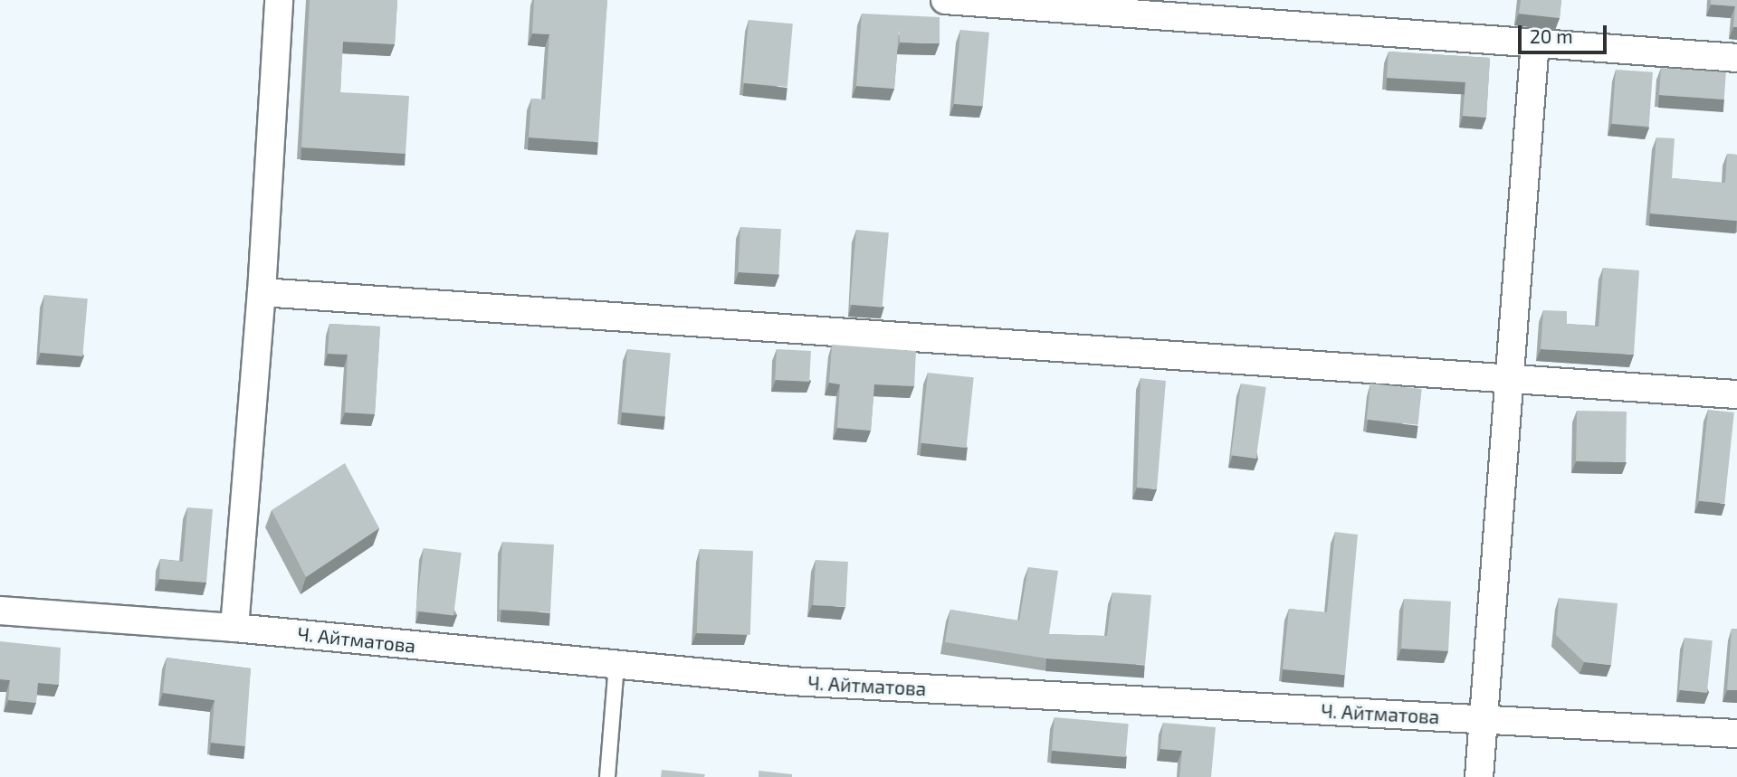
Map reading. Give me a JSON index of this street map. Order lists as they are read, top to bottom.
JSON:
{
  "streets": {
    "street": ["Ч. Айтматова"]
  },
  "scale_bar": "20 m"
}
